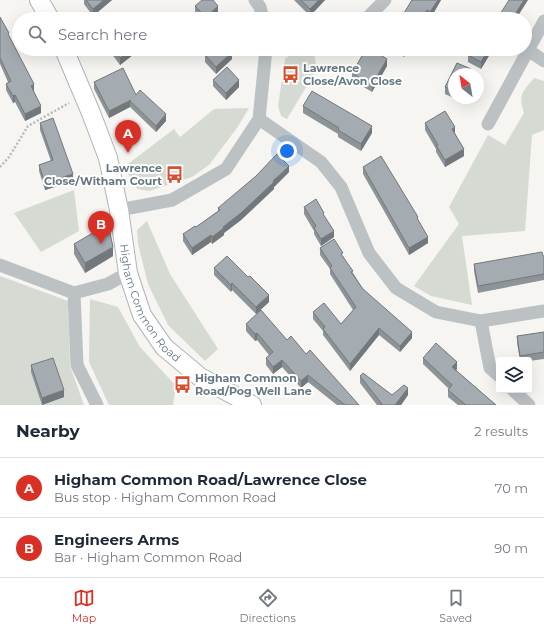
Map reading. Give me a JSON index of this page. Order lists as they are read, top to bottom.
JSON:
{
  "streets": {
    "street": ["Higham Common Road"]
  },
  "places": {
    "bus stop": ["Lawrence Close/Avon Close", "Lawrence Close/Witham Court", "Higham Common Road/Pog Well Lane"]
  },
  "north": "top left",
  "page": {
    "search": "Search here",
    "pins": ["A", "B"],
    "heading": ["Nearby", "2 results"],
    "list": [
      {
        "mark": "A",
        "name": "Higham Common Road/Lawrence Close",
        "note": "Bus stop · Higham Common Road",
        "value": "70 m"
      },
      {
        "mark": "B",
        "name": "Engineers Arms",
        "note": "Bar · Higham Common Road",
        "value": "90 m"
      }
    ],
    "nav": ["Map", "Directions", "Saved"]
  }
}
